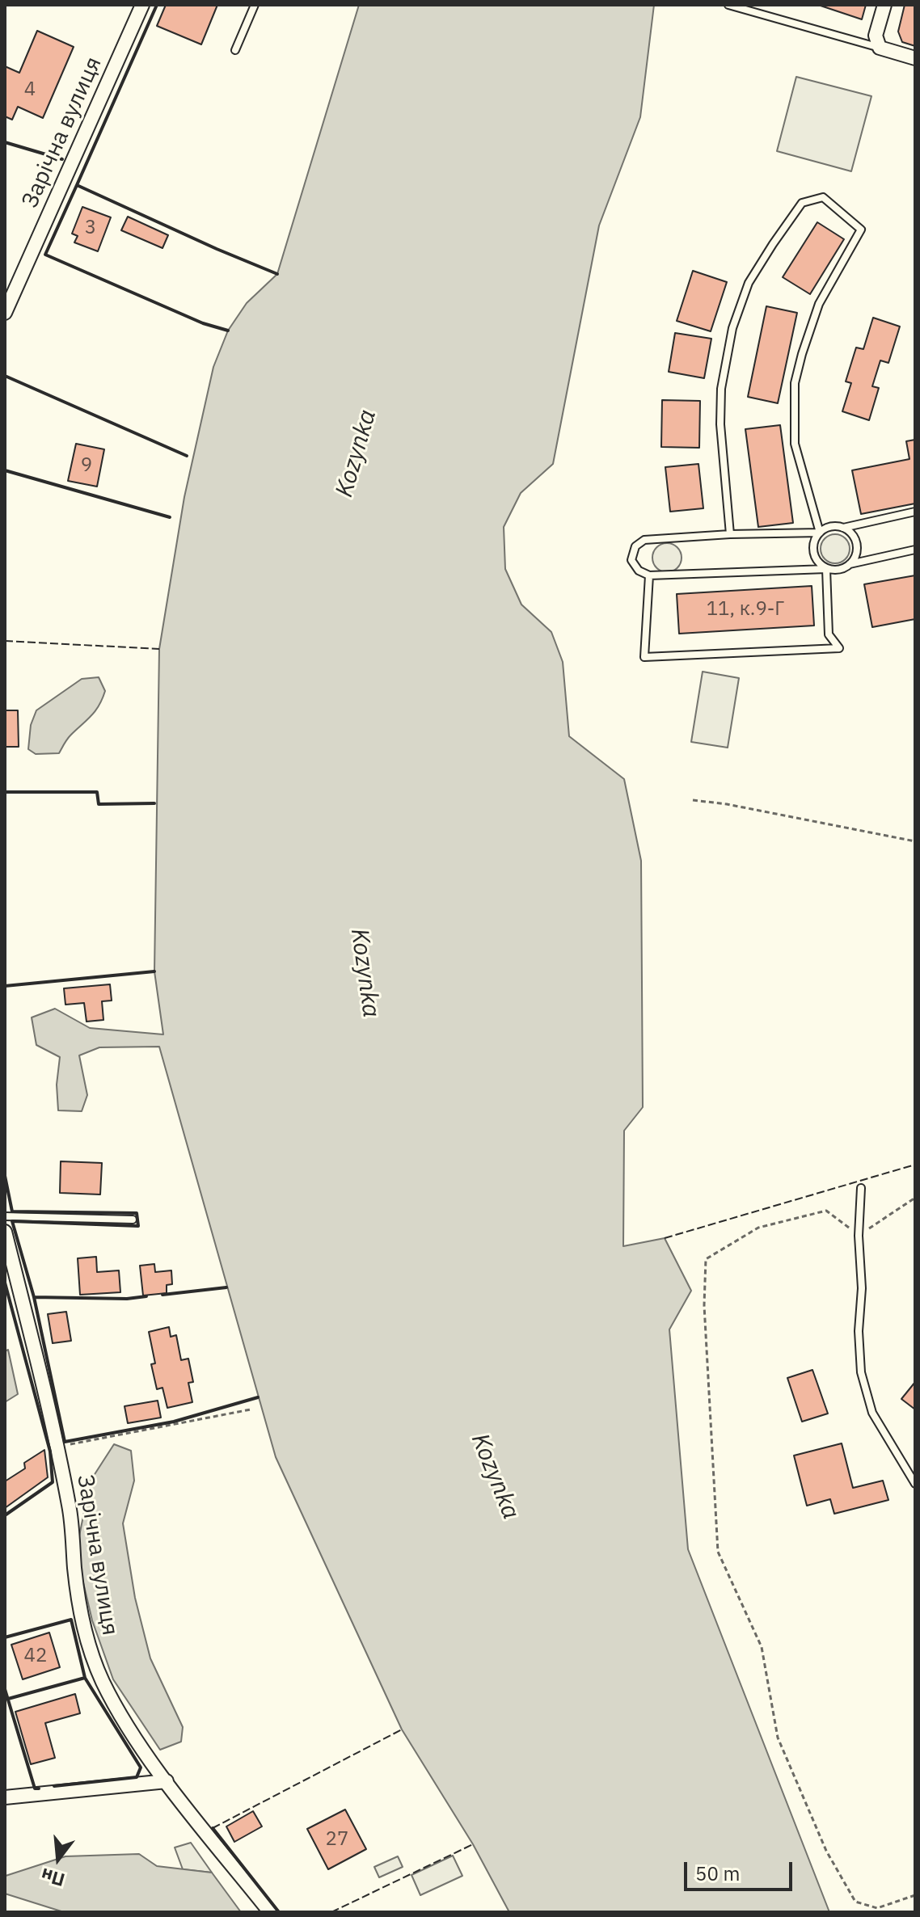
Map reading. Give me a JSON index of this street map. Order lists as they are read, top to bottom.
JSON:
{
  "streets": {
    "street": ["Зарічна вулиця"]
  },
  "water": ["Kozynka"],
  "house_numbers": [
    "4",
    "3",
    "9",
    "11, к.9-Г",
    "42",
    "27"
  ],
  "scale_bar": "50 m",
  "north": "bottom"
}
